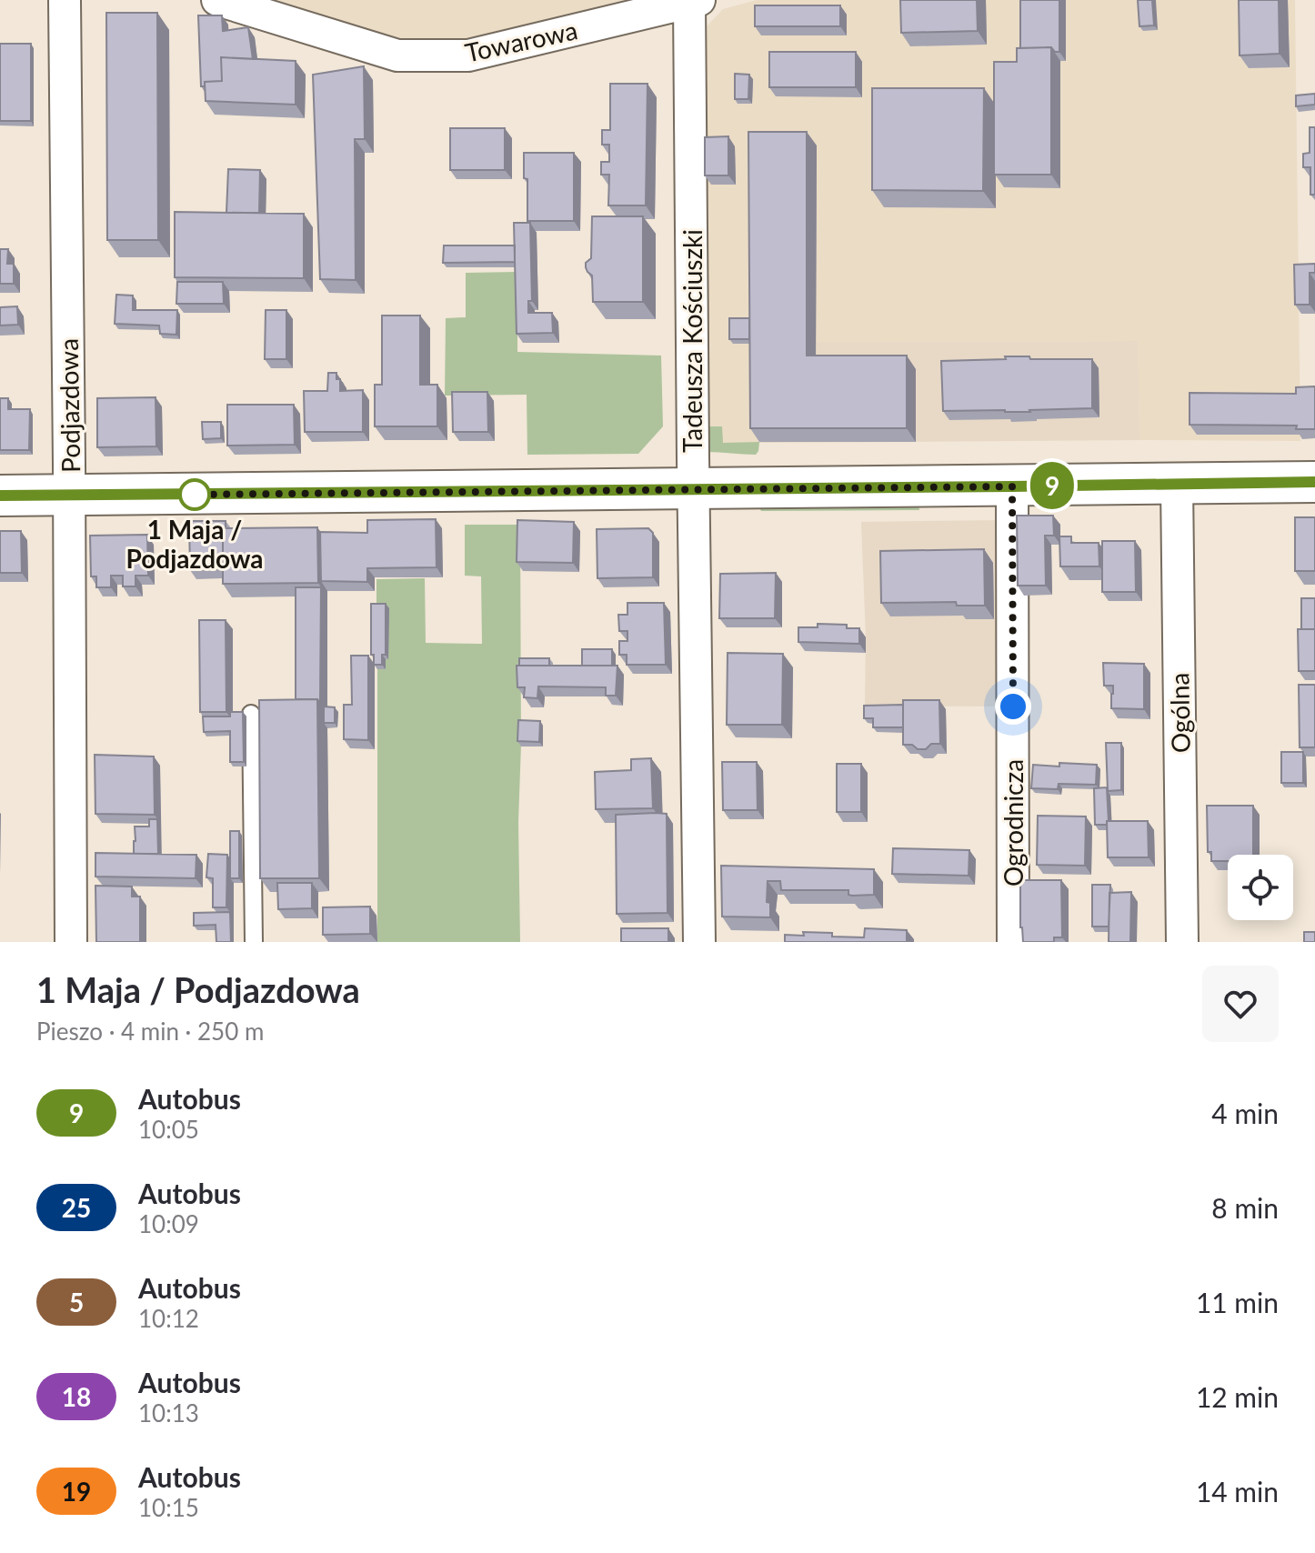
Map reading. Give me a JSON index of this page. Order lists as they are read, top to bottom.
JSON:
{
  "streets": {
    "street": [
      "Towarowa",
      "Tadeusza Kościuszki",
      "Podjazdowa",
      "Ogólna",
      "Ogrodnicza"
    ]
  },
  "crossings": [
    ["Towarowa", "Tadeusza Kościuszki"]
  ],
  "places": ["1 Maja / Podjazdowa"],
  "lines": ["bus line 9"],
  "page": {
    "on_map": "9",
    "heading": ["1 Maja / Podjazdowa", "Pieszo · 4 min · 250 m"],
    "list": [
      {
        "mark": "9",
        "name": "Autobus",
        "note": "10:05",
        "value": "4 min"
      },
      {
        "mark": "25",
        "name": "Autobus",
        "note": "10:09",
        "value": "8 min"
      },
      {
        "mark": "5",
        "name": "Autobus",
        "note": "10:12",
        "value": "11 min"
      },
      {
        "mark": "18",
        "name": "Autobus",
        "note": "10:13",
        "value": "12 min"
      },
      {
        "mark": "19",
        "name": "Autobus",
        "note": "10:15",
        "value": "14 min"
      }
    ]
  }
}
